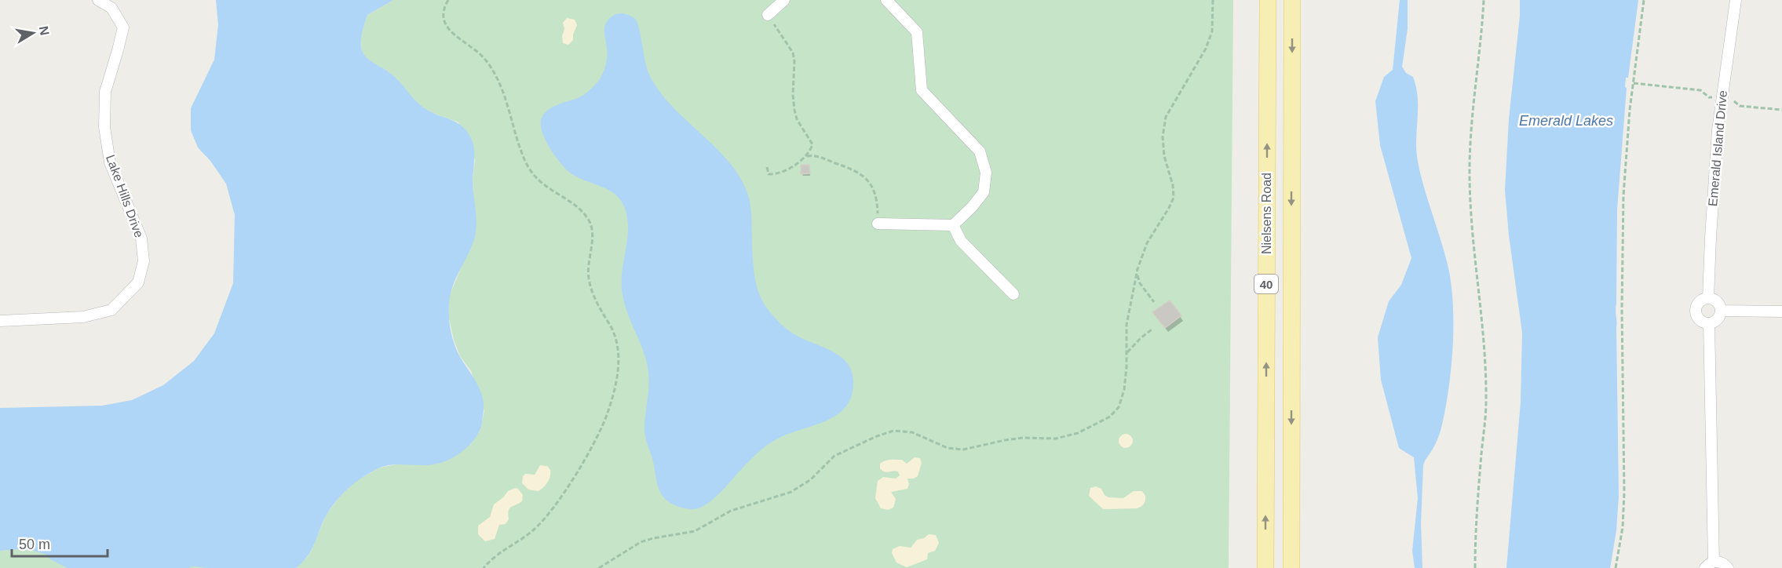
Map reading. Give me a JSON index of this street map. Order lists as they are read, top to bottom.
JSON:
{
  "streets": {
    "main road": ["Nielsens Road", "40"],
    "street": ["Emerald Island Drive", "Lake Hills Drive"]
  },
  "water": ["Emerald Lakes"],
  "scale_bar": "50 m",
  "north": "right"
}
